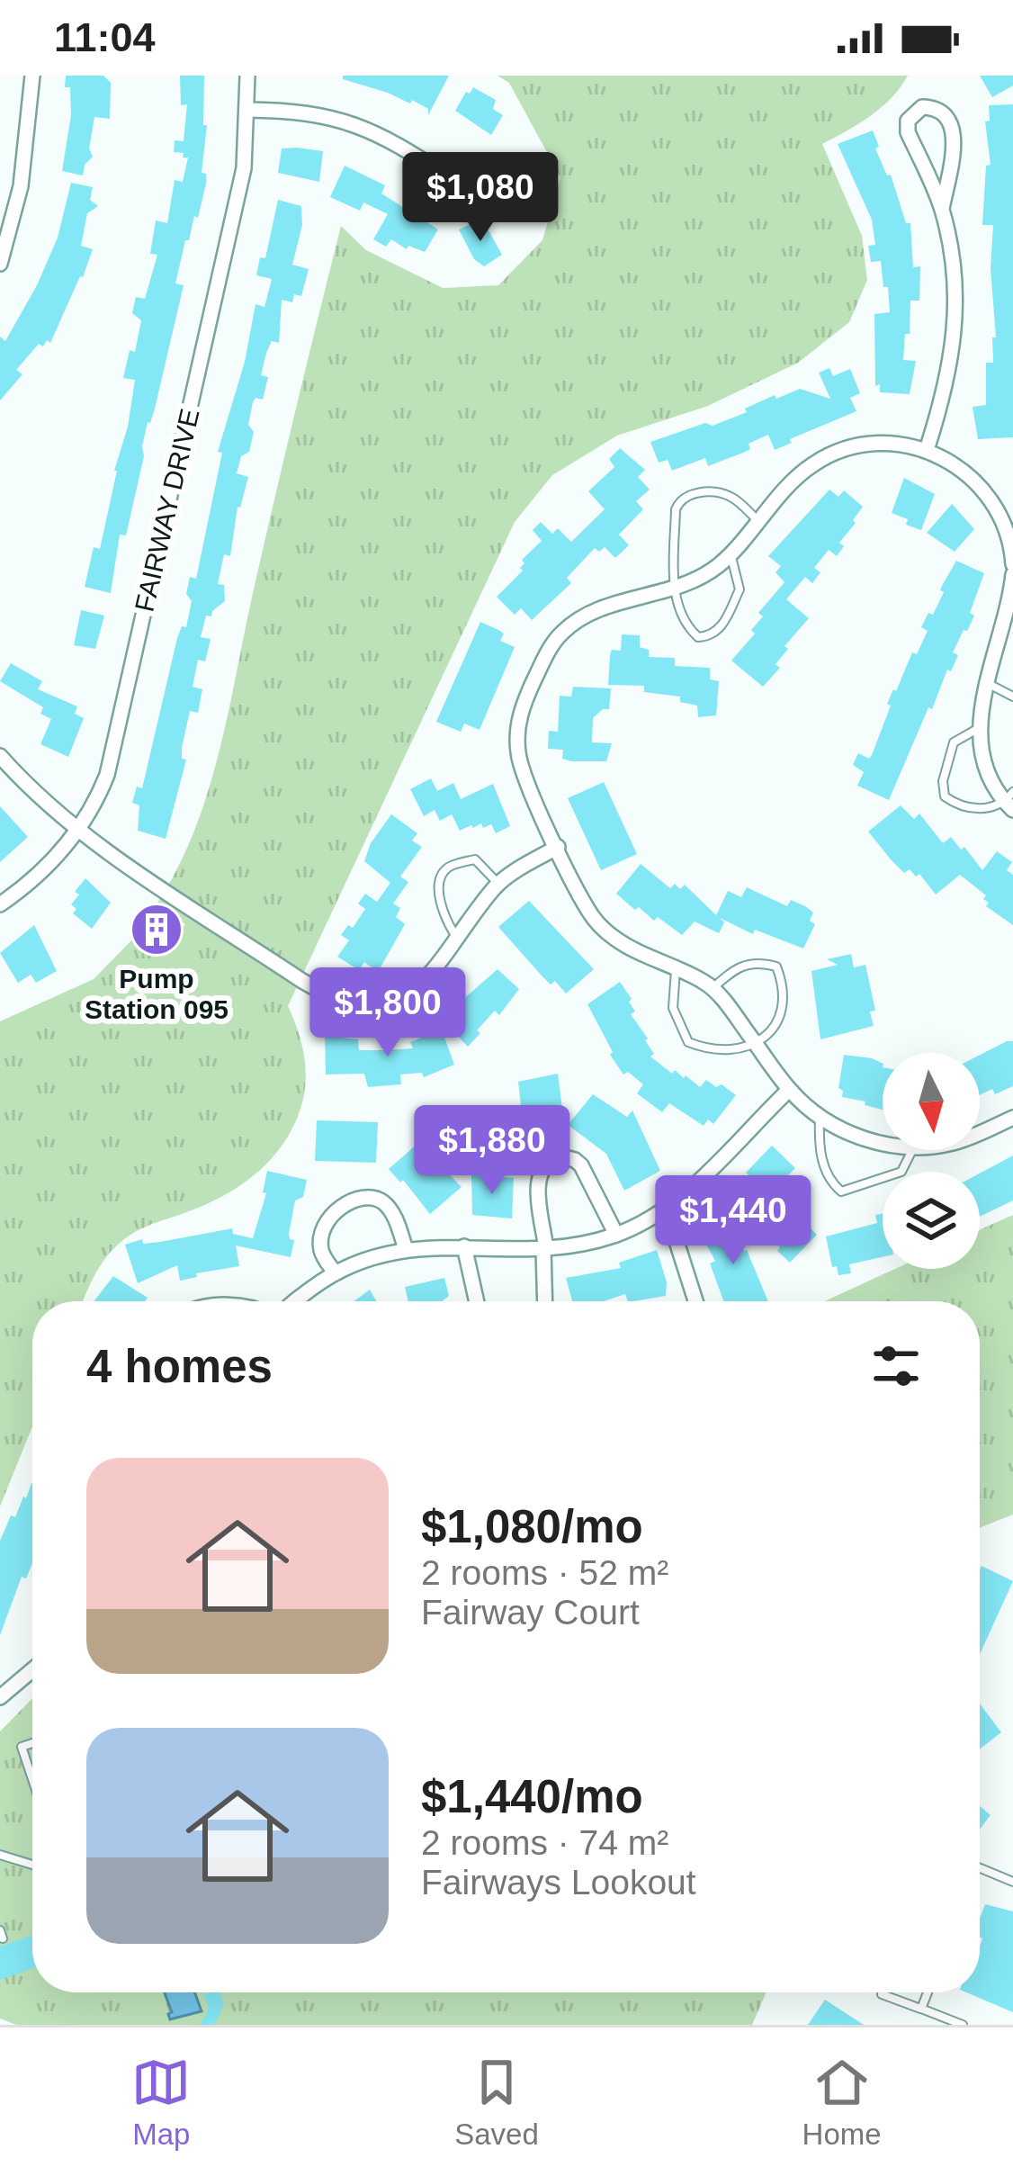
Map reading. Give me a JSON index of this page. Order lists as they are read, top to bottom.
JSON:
{
  "streets": {
    "street": ["FAIRWAY DRIVE"]
  },
  "places": {
    "building": ["Pump Station 095"]
  },
  "north": "bottom",
  "page": {
    "status": "11:04",
    "price": [
      "$1,080",
      "$1,800",
      "$1,880",
      "$1,440"
    ],
    "heading": "4 homes",
    "list": [
      {
        "name": "$1,080/mo",
        "note": "2 rooms · 52 m² · Fairway Court"
      },
      {
        "name": "$1,440/mo",
        "note": "2 rooms · 74 m² · Fairways Lookout"
      }
    ],
    "tabs": ["Map", "Saved", "Home"]
  }
}
